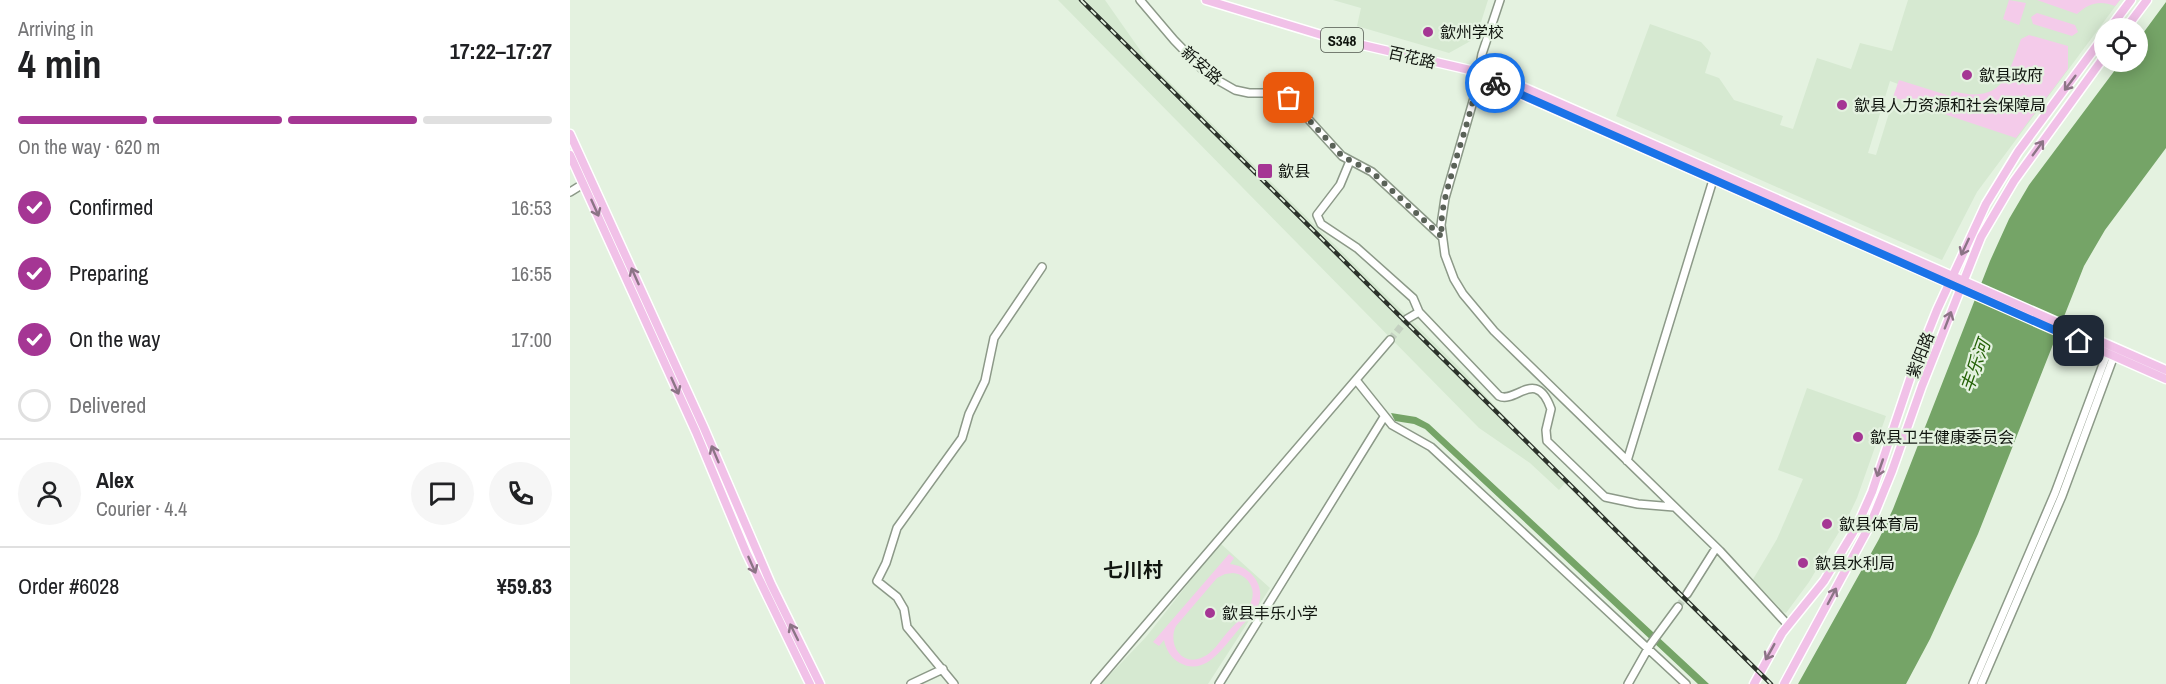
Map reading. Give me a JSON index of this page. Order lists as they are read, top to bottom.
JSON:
{
  "streets": {
    "main road": ["S348", "百花路", "紫阳路"],
    "street": ["新安路"]
  },
  "crossings": [
    ["S348", "百花路"],
    ["百花路", "紫阳路"]
  ],
  "districts": ["七川村"],
  "water": ["丰乐河"],
  "places": {
    "other": [
      "歙州学校",
      "歙县政府",
      "歙县人力资源和社会保障局",
      "歙县卫生健康委员会",
      "歙县体育局",
      "歙县水利局",
      "歙县丰乐小学"
    ],
    "transit": ["歙县"]
  },
  "page": {
    "heading": ["4 min", "Arriving in", "17:22–17:27"],
    "panel": [
      "Alex",
      "Courier · 4.4",
      "Order #6028",
      "¥59.83"
    ],
    "bar": "On the way · 620 m",
    "list": [
      ["Confirmed", "16:53"],
      ["Preparing", "16:55"],
      ["On the way", "17:00"],
      "Delivered"
    ]
  }
}
